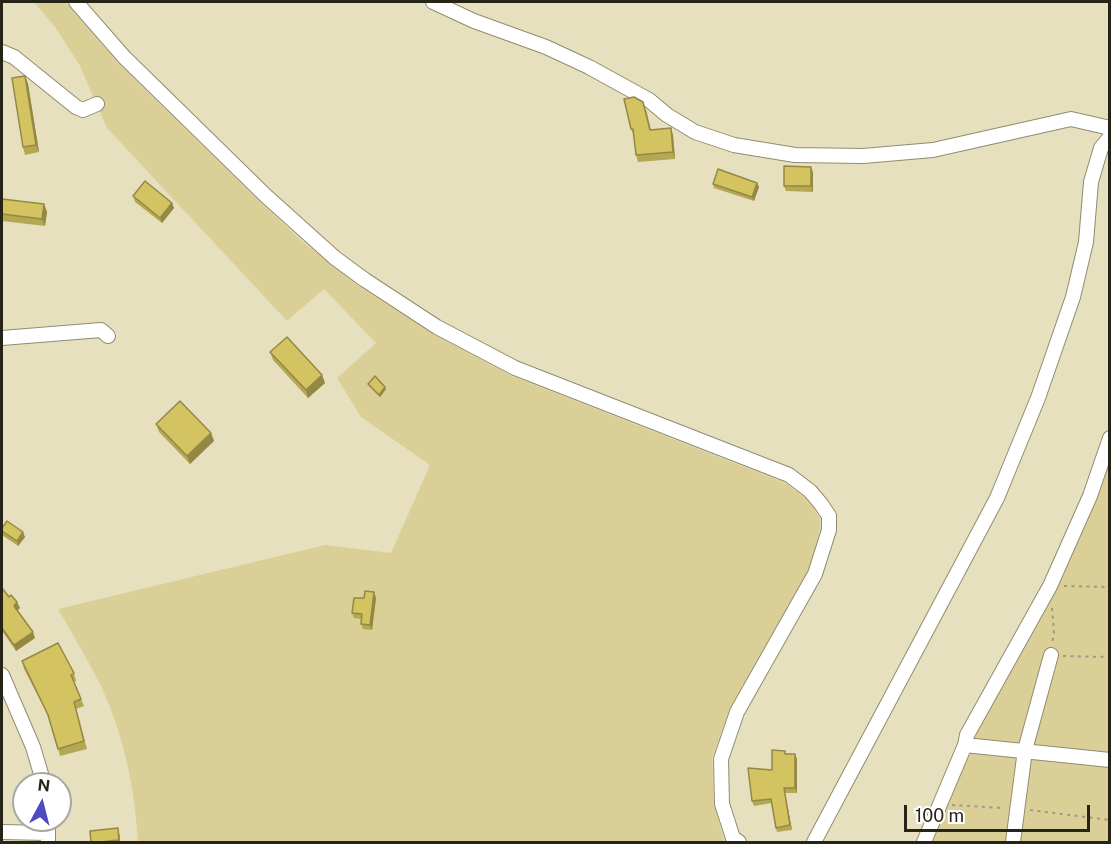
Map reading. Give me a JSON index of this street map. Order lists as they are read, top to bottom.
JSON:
{
  "scale_bar": "100 m",
  "north": "top"
}
